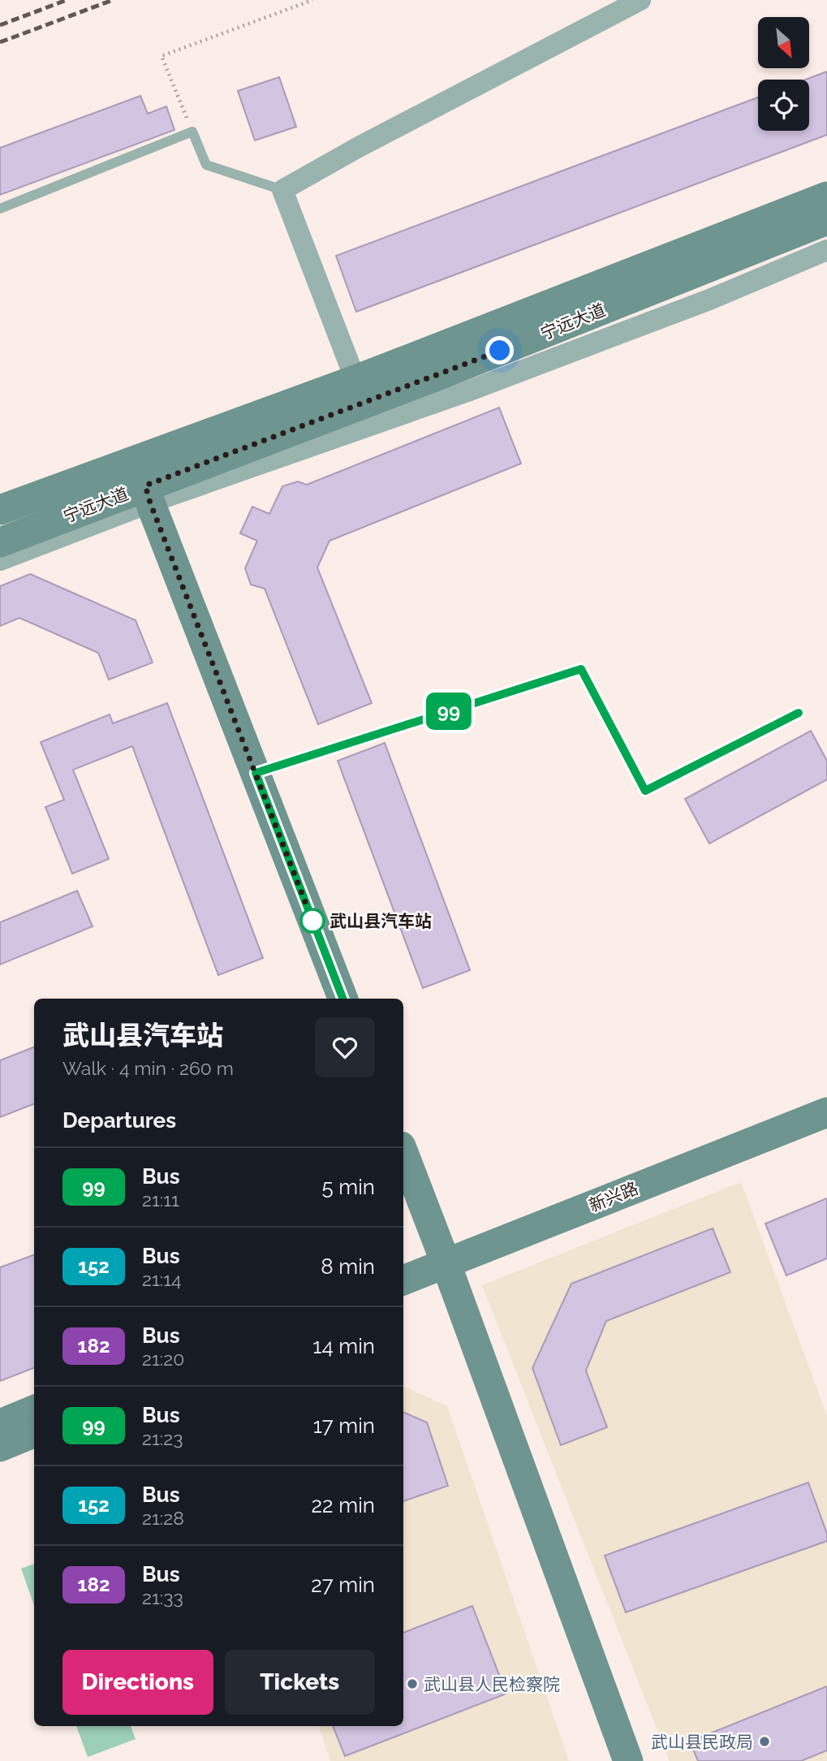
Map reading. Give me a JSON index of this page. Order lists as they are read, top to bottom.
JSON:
{
  "streets": {
    "main road": ["宁远大道", "新兴路"]
  },
  "places": ["武山县汽车站", "武山县人民检察院", "武山县民政局"],
  "lines": ["bus line 99"],
  "north": "bottom right",
  "page": {
    "on_map": "99",
    "heading": [
      ["武山县汽车站", "Walk · 4 min · 260 m"],
      "Departures"
    ],
    "list": [
      {
        "mark": "99",
        "name": "Bus",
        "note": "21:11",
        "value": "5 min"
      },
      {
        "mark": "152",
        "name": "Bus",
        "note": "21:14",
        "value": "8 min"
      },
      {
        "mark": "182",
        "name": "Bus",
        "note": "21:20",
        "value": "14 min"
      },
      {
        "mark": "99",
        "name": "Bus",
        "note": "21:23",
        "value": "17 min"
      },
      {
        "mark": "152",
        "name": "Bus",
        "note": "21:28",
        "value": "22 min"
      },
      {
        "mark": "182",
        "name": "Bus",
        "note": "21:33",
        "value": "27 min"
      }
    ],
    "buttons": ["Directions", "Tickets"]
  }
}
